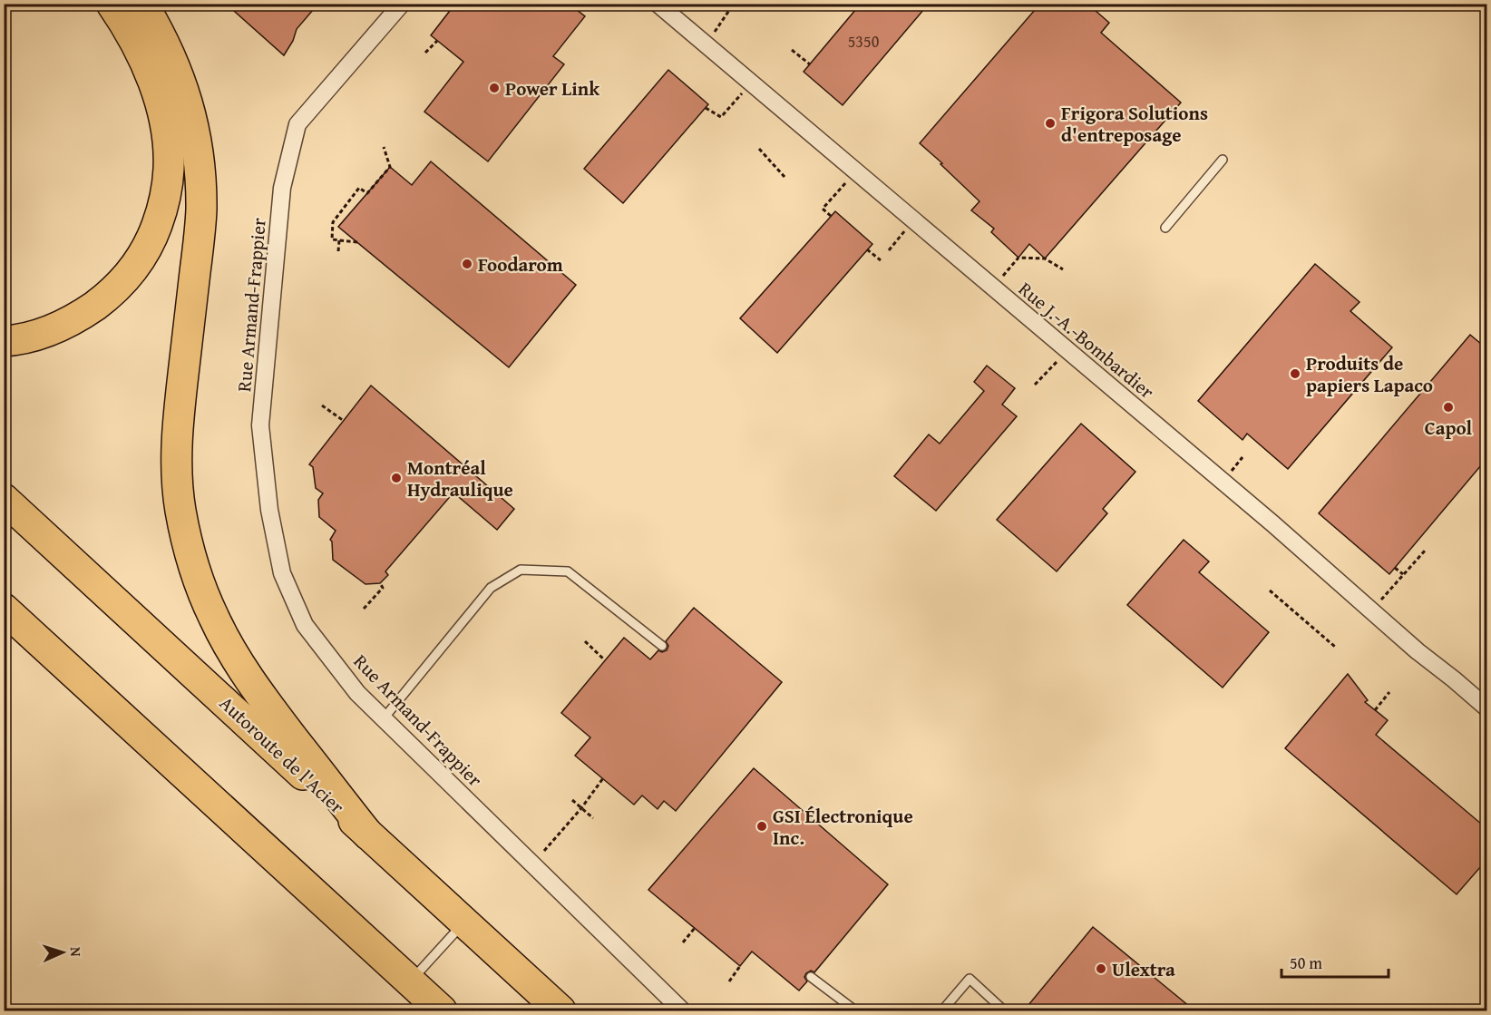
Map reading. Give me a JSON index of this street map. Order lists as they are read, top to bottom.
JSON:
{
  "streets": {
    "highway": ["Autoroute de l'Acier"],
    "street": ["Rue Armand-Frappier", "Rue J.-A.-Bombardier"]
  },
  "places": [
    "Power Link",
    "Frigora Solutions d'entreposage",
    "Foodarom",
    "Produits de papiers Lapaco",
    "Capol",
    "Montréal Hydraulique",
    "GSI Électronique Inc.",
    "Ulextra"
  ],
  "house_numbers": ["5350"],
  "scale_bar": "50 m",
  "north": "right"
}
